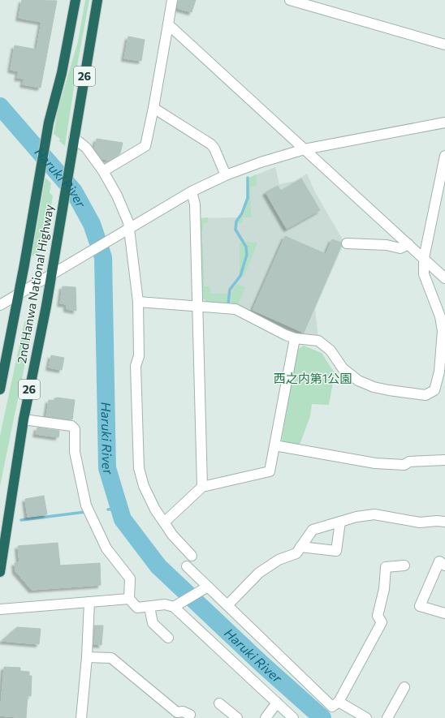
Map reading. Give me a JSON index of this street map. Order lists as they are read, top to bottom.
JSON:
{
  "streets": {
    "highway": ["26", "2nd Hanwa National Highway"]
  },
  "water": ["Haruki River"],
  "parks": ["西之内第1公園"]
}
